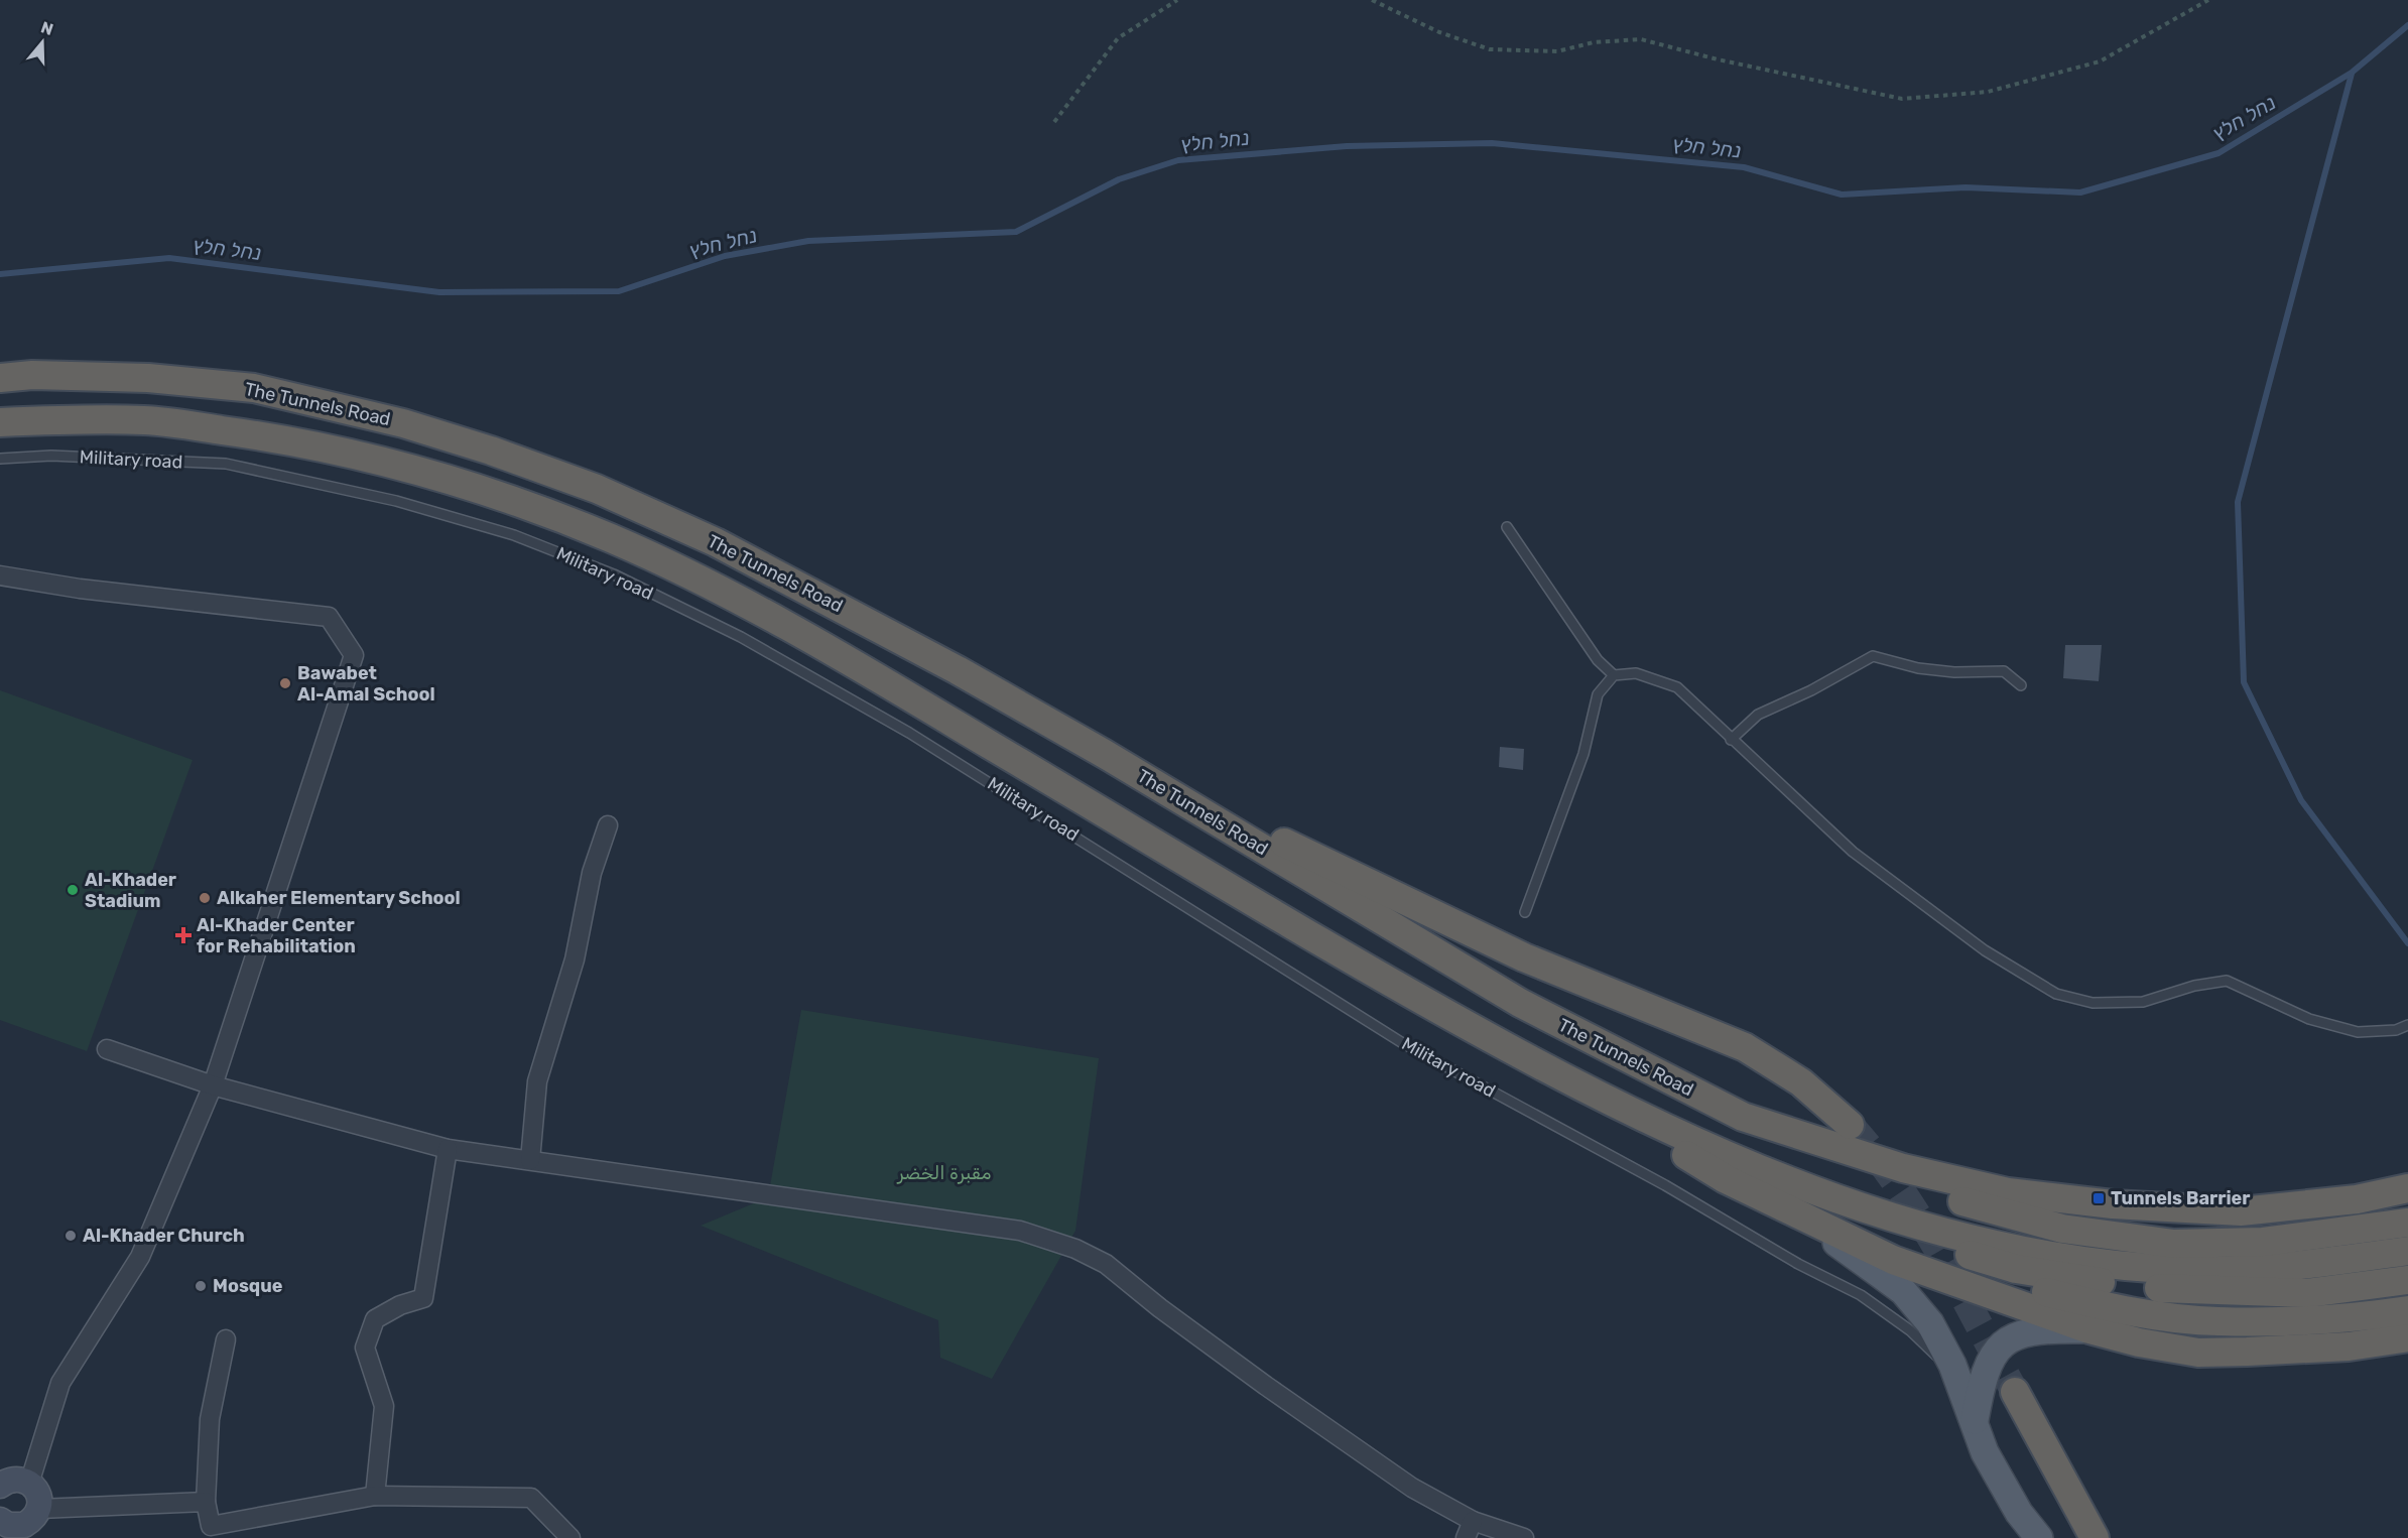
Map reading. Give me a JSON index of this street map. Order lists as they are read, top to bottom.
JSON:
{
  "streets": {
    "highway": ["The Tunnels Road"],
    "lane": ["Military road"]
  },
  "water": ["נחל חלץ"],
  "parks": ["مقبرة الخضر"],
  "places": {
    "other": [
      "Bawabet Al-Amal School",
      "Al-Khader Stadium",
      "Alkaher Elementary School",
      "Al-Khader Church",
      "Mosque"
    ],
    "health": ["Al-Khader Center for Rehabilitation"],
    "transit": ["Tunnels Barrier"]
  },
  "north": "top"
}
